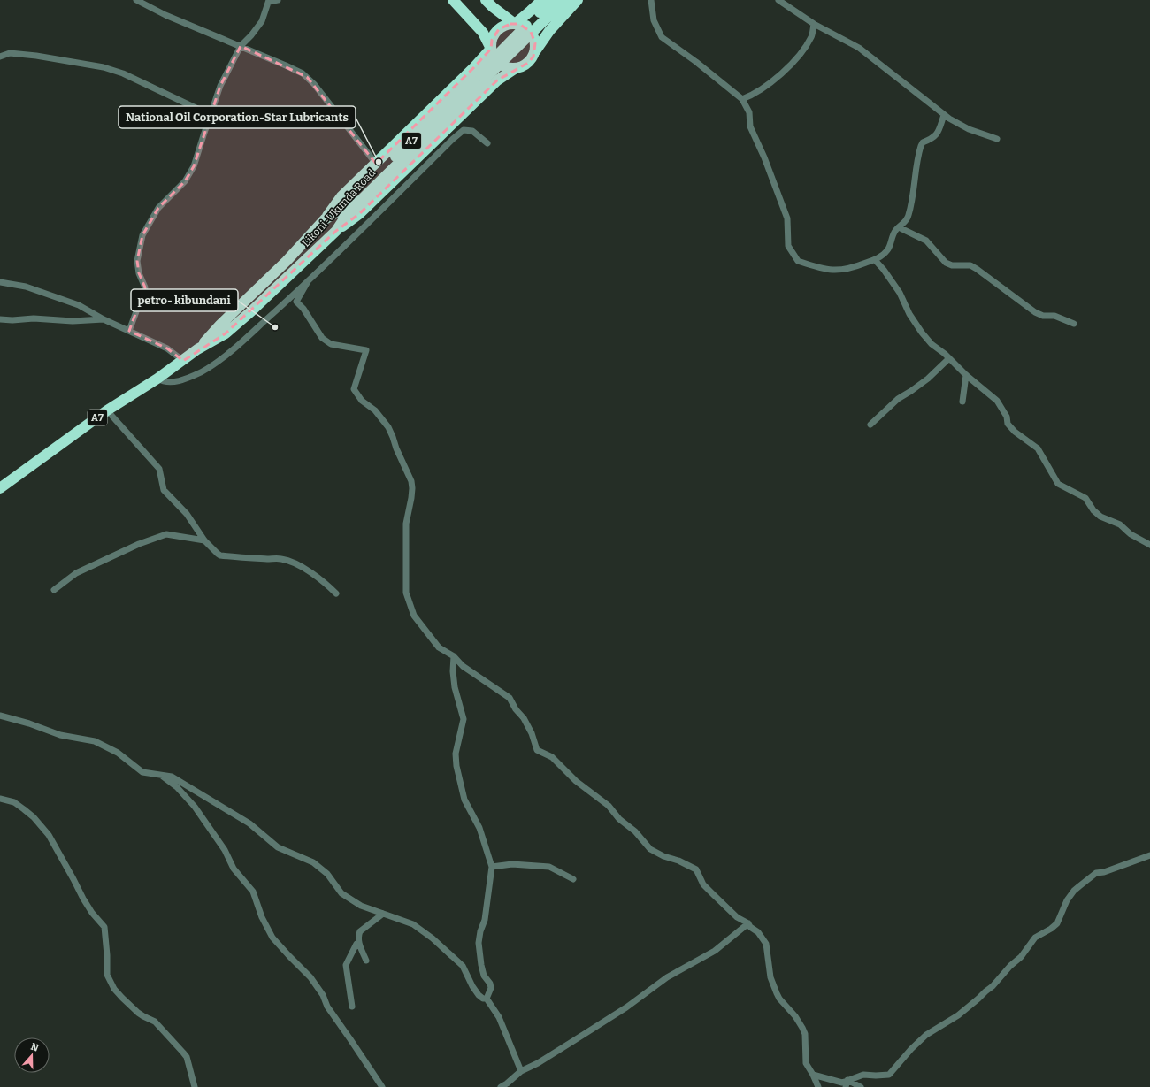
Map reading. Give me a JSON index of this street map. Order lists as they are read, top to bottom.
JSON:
{
  "streets": {
    "highway": ["A7", "Likoni-Ukunda Road"]
  },
  "places": ["National Oil Corporation-Star Lubricants", "petro- kibundani"],
  "north": "top"
}
